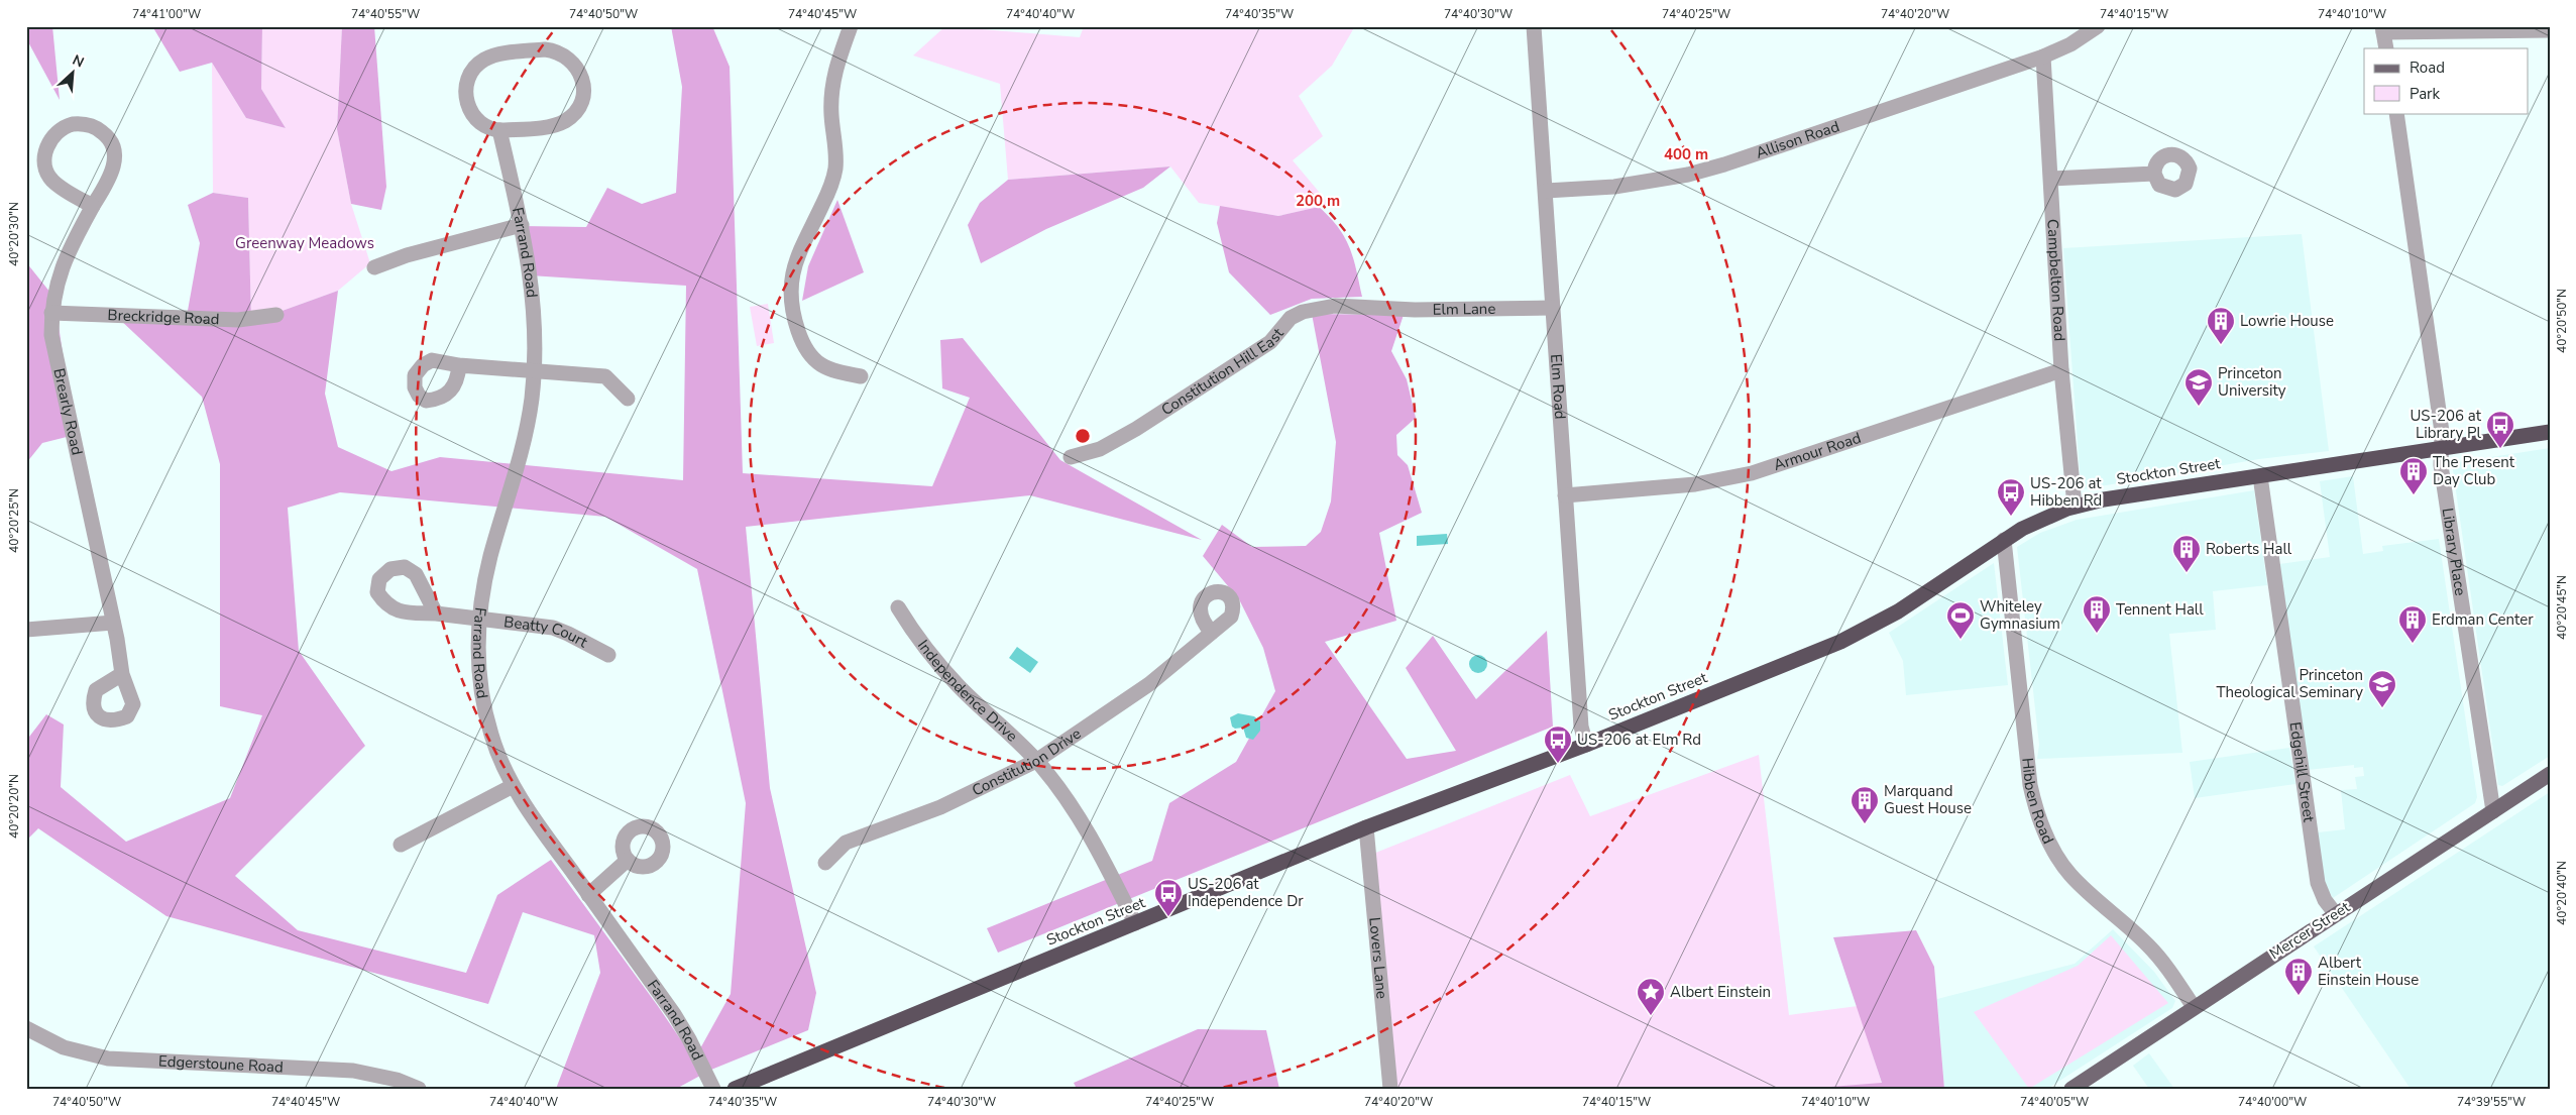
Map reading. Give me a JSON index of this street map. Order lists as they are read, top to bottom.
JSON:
{
  "streets": {
    "highway": ["Stockton Street"],
    "main road": ["Mercer Street"],
    "street": [
      "Allison Road",
      "Farrand Road",
      "Campbelton Road",
      "Elm Lane",
      "Breckridge Road",
      "Constitution Hill East",
      "Elm Road",
      "Brearly Road",
      "Armour Road",
      "Library Place",
      "Beatty Court",
      "Independence Drive",
      "Constitution Drive",
      "Edgehill Street",
      "Hibben Road",
      "Lovers Lane",
      "Edgerstoune Road"
    ]
  },
  "crossings": [
    ["Allison Road", "Campbelton Road"],
    ["Allison Road", "Elm Road"],
    ["Farrand Road", "Beatty Court"],
    ["Campbelton Road", "Armour Road"],
    ["Campbelton Road", "Stockton Street"],
    ["Elm Lane", "Constitution Hill East"],
    ["Elm Lane", "Elm Road"],
    ["Breckridge Road", "Brearly Road"],
    ["Elm Road", "Armour Road"],
    ["Elm Road", "Stockton Street"],
    ["Stockton Street", "Library Place"],
    ["Stockton Street", "Independence Drive"],
    ["Stockton Street", "Edgehill Street"],
    ["Stockton Street", "Hibben Road"],
    ["Stockton Street", "Lovers Lane"],
    ["Library Place", "Mercer Street"],
    ["Independence Drive", "Constitution Drive"],
    ["Edgehill Street", "Mercer Street"],
    ["Hibben Road", "Mercer Street"]
  ],
  "parks": ["Greenway Meadows"],
  "places": {
    "building": [
      "Lowrie House",
      "The Present Day Club",
      "Roberts Hall",
      "Tennent Hall",
      "Erdman Center",
      "Marquand Guest House",
      "Albert Einstein House"
    ],
    "school or university": ["Princeton University", "Princeton Theological Seminary"],
    "bus stop": [
      "US-206 at Library Pl",
      "US-206 at Hibben Rd",
      "US-206 at Elm Rd",
      "US-206 at Independence Dr"
    ],
    "sports": ["Whiteley Gymnasium"],
    "place": ["Albert Einstein"]
  },
  "legend": ["Road", "Park"],
  "north": "top right",
  "coordinates": [
    "74°41'00\"W",
    "74°40'55\"W",
    "74°40'50\"W",
    "74°40'45\"W",
    "74°40'40\"W",
    "74°40'35\"W",
    "74°40'30\"W",
    "74°40'25\"W",
    "74°40'20\"W",
    "74°40'15\"W",
    "74°40'10\"W",
    "40°20'30\"N",
    "40°20'50\"N",
    "40°20'25\"N",
    "40°20'45\"N",
    "40°20'20\"N",
    "40°20'40\"N",
    "74°40'05\"W",
    "74°40'00\"W",
    "74°39'55\"W"
  ],
  "rings": ["400 m", "200 m"]
}
